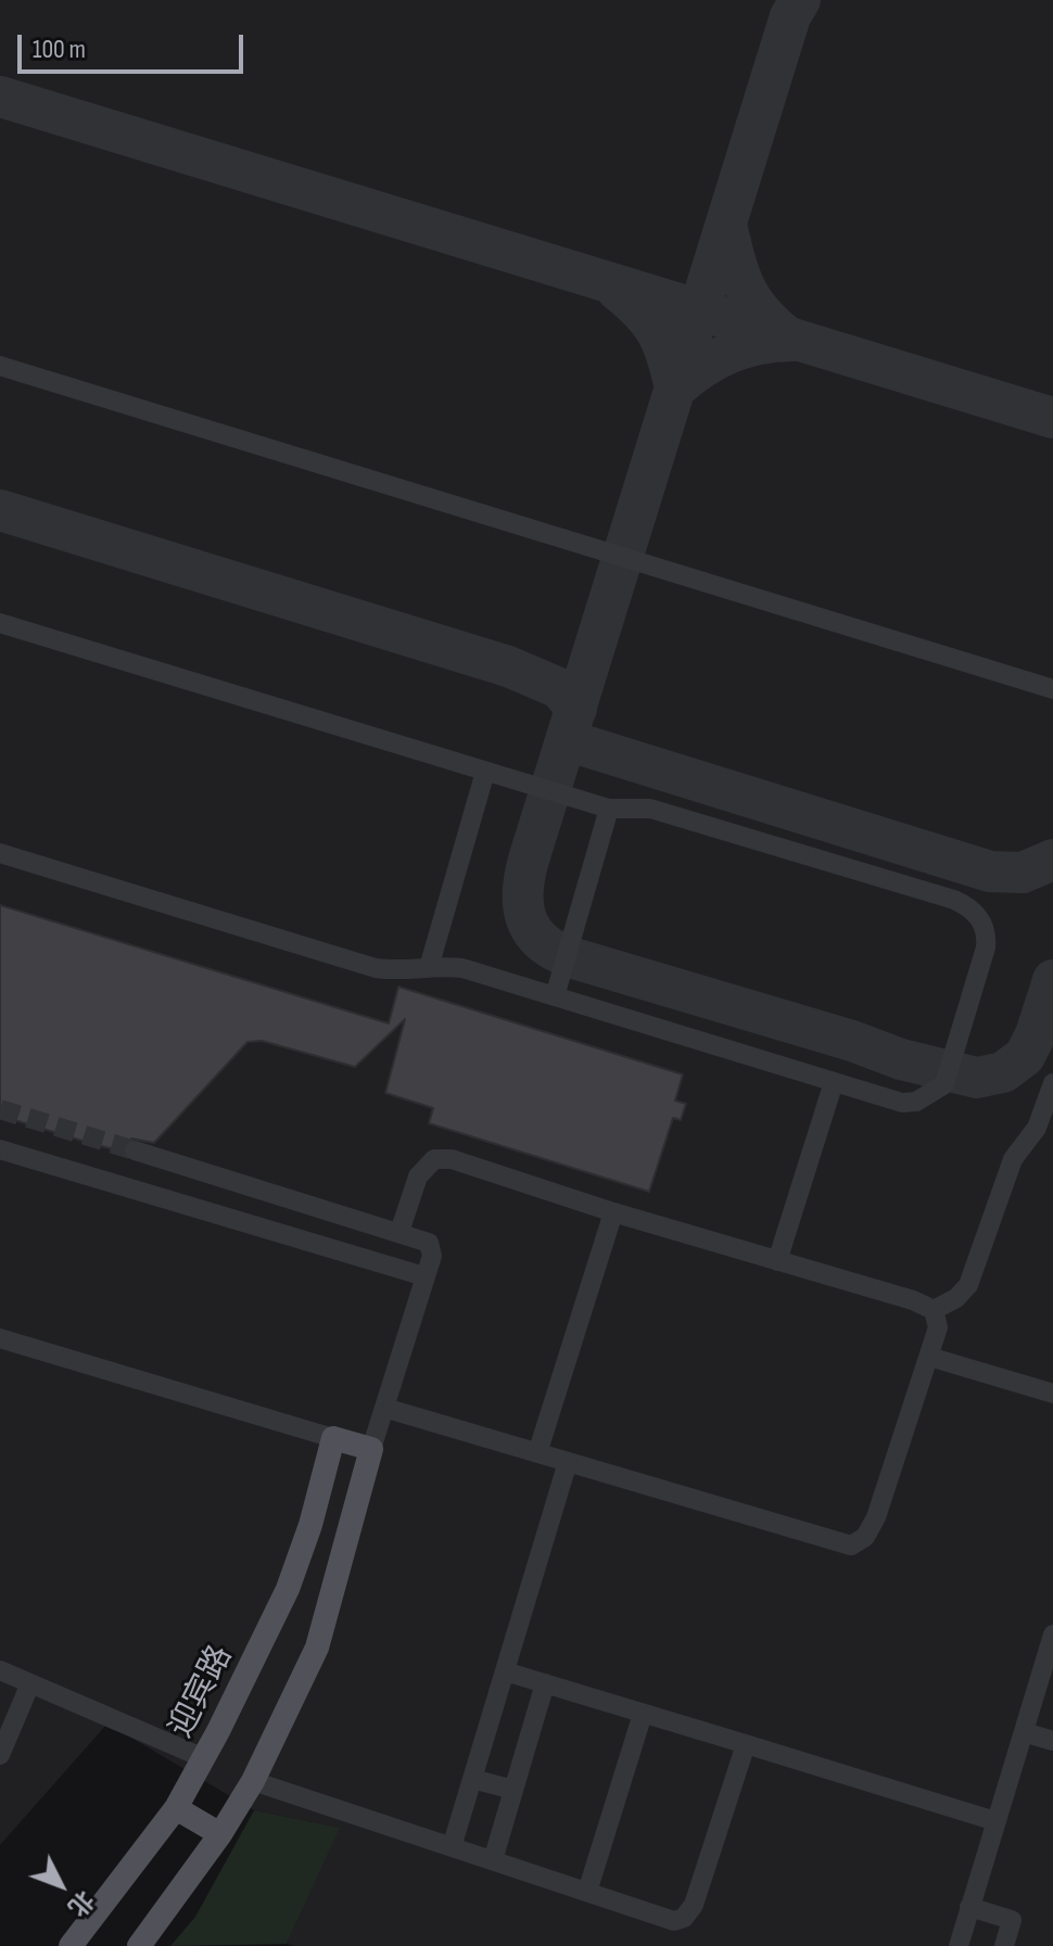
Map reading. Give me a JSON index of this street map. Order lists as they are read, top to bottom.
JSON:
{
  "streets": {
    "main road": ["迎宾路"]
  },
  "scale_bar": "100 m",
  "north": "bottom right"
}
